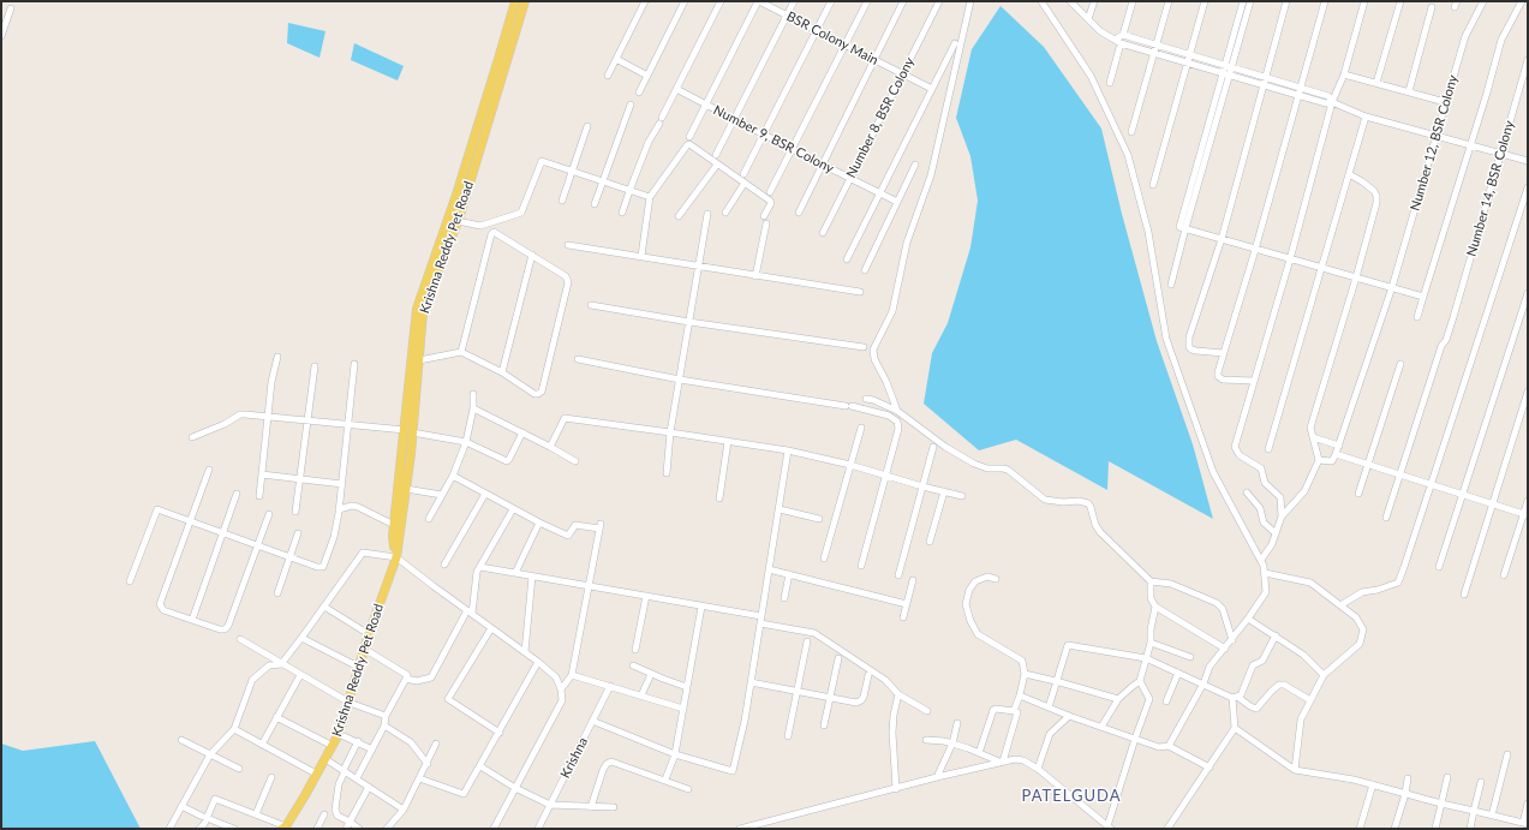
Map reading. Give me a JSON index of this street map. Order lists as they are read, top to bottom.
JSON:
{
  "streets": {
    "main road": ["Krishna Reddy Pet Road"],
    "street": [
      "BSR Colony Main",
      "Number 8, BSR Colony",
      "Number 9, BSR Colony",
      "Number 12, BSR Colony",
      "Number 14, BSR Colony",
      "Krishna"
    ]
  },
  "crossings": [
    ["BSR Colony Main", "Number 8, BSR Colony"],
    ["Number 8, BSR Colony", "Number 9, BSR Colony"]
  ],
  "districts": ["PATELGUDA"]
}
